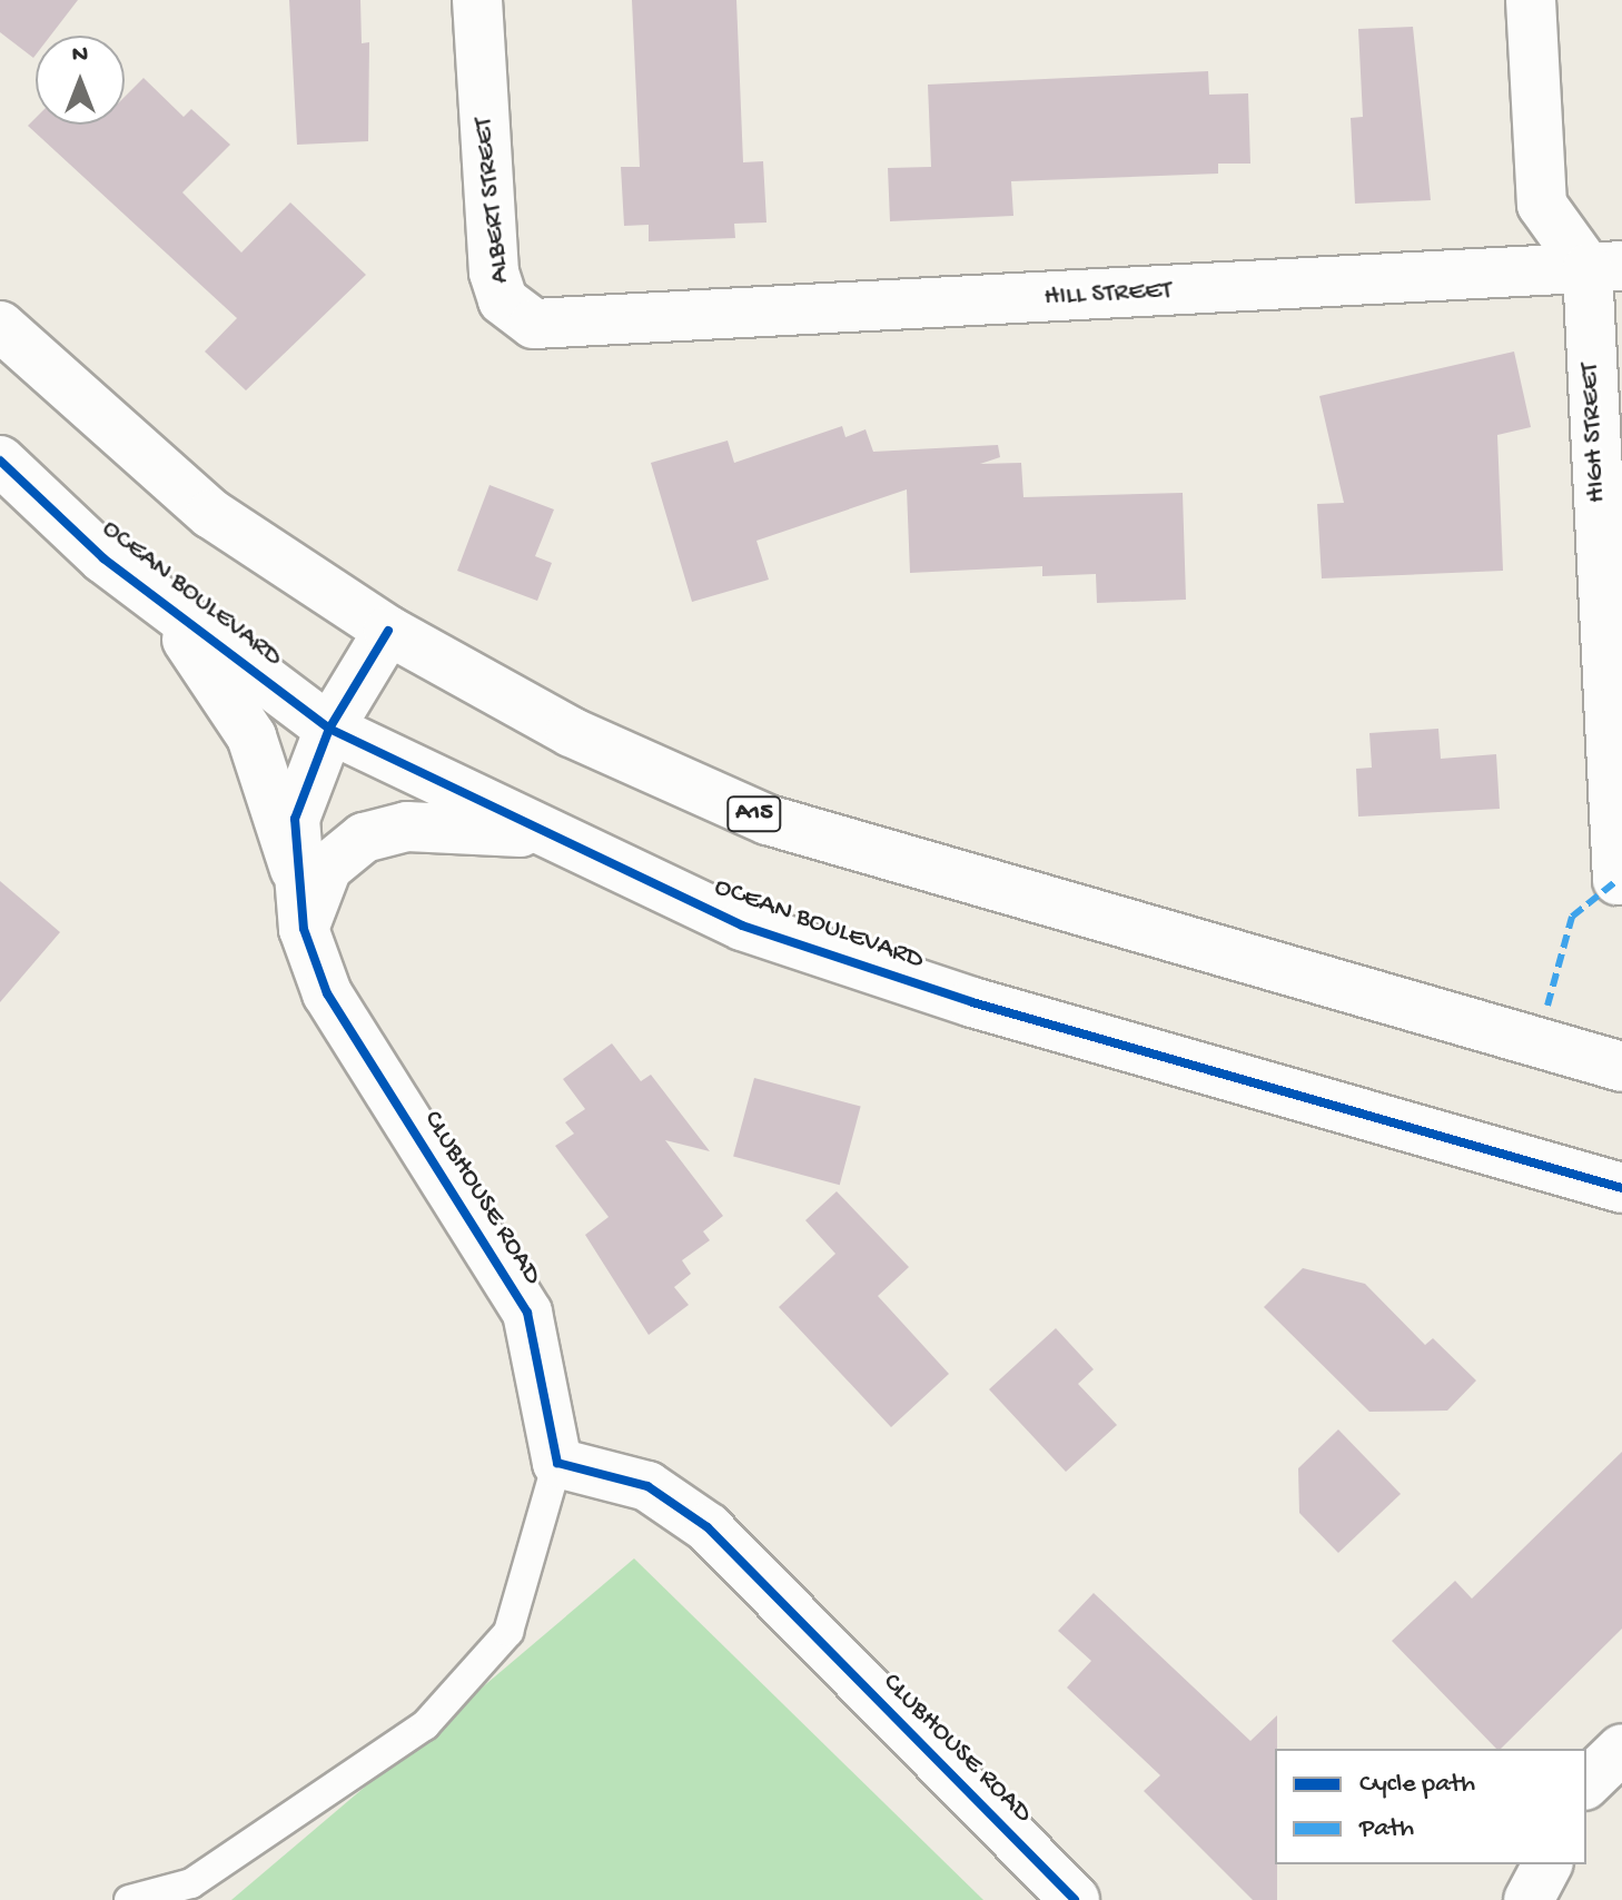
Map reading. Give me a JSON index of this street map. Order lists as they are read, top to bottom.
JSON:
{
  "streets": {
    "main road": [
      "ALBERT STREET",
      "HILL STREET",
      "HIGH STREET",
      "OCEAN BOULEVARD",
      "A15",
      "CLUBHOUSE ROAD"
    ]
  },
  "crossings": [
    ["ALBERT STREET", "HILL STREET"],
    ["HILL STREET", "HIGH STREET"],
    ["OCEAN BOULEVARD", "CLUBHOUSE ROAD"],
    ["A15", "CLUBHOUSE ROAD"]
  ],
  "legend": ["Cycle path", "Path"],
  "north": "top"
}
